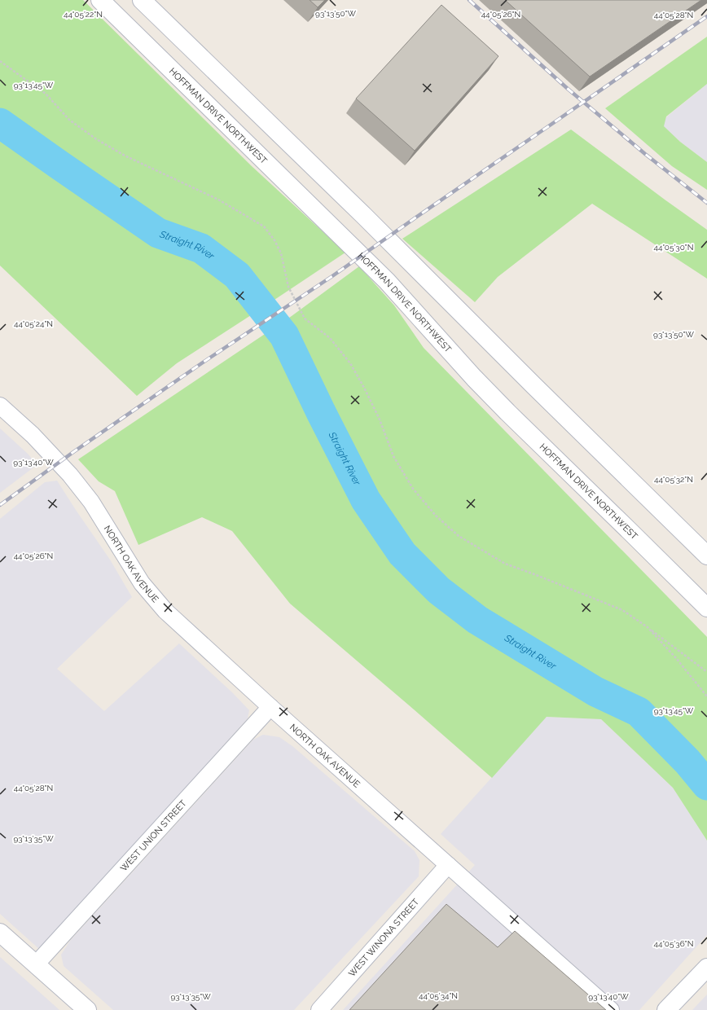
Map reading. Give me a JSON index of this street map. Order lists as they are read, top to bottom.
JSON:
{
  "streets": {
    "main road": ["HOFFMAN DRIVE NORTHWEST"],
    "street": ["NORTH OAK AVENUE", "WEST UNION STREET", "WEST WINONA STREET"]
  },
  "crossings": [
    ["NORTH OAK AVENUE", "WEST UNION STREET"],
    ["NORTH OAK AVENUE", "WEST WINONA STREET"]
  ],
  "water": ["Straight River"],
  "coordinates": [
    "93°13'50\"W",
    "44°05'22\"N",
    "44°05'26\"N",
    "44°05'28\"N",
    "93°13'45\"W",
    "44°05'30\"N",
    "44°05'24\"N",
    "93°13'40\"W",
    "44°05'32\"N",
    "93°13'35\"W",
    "44°05'36\"N",
    "44°05'34\"N"
  ]
}
